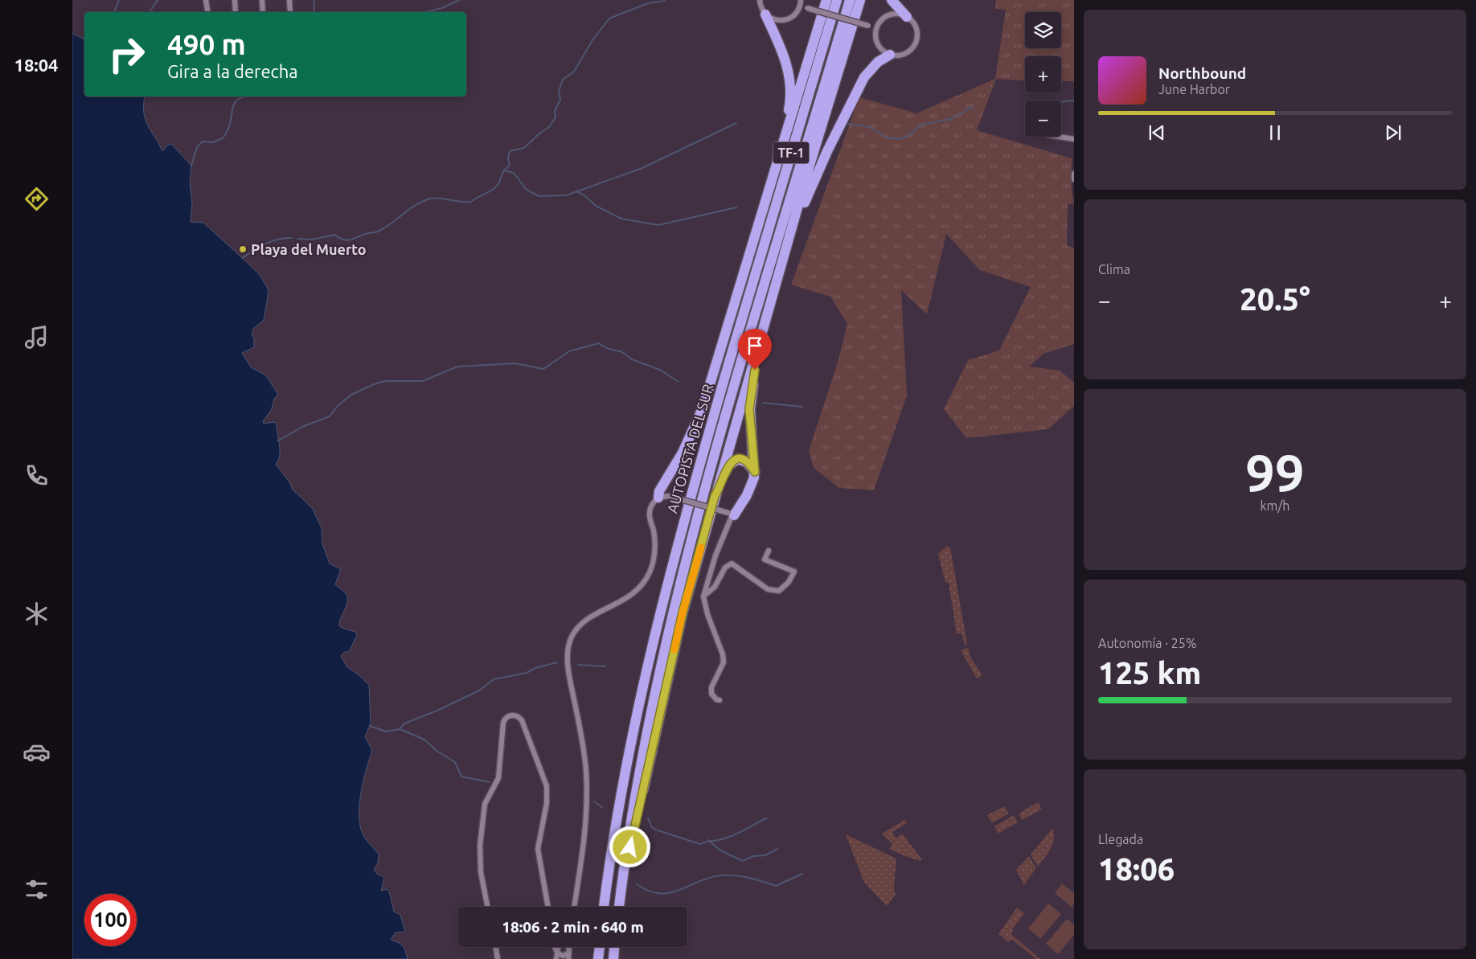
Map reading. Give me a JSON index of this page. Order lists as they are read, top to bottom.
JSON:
{
  "streets": {
    "highway": ["TF-1", "AUTOPISTA DEL SUR"]
  },
  "places": ["Playa del Muerto"],
  "page": {
    "tabs": "18:04",
    "map_buttons": ["+", "−"],
    "turn": ["490 m", "Gira a la derecha"],
    "song": ["Northbound", "June Harbor"],
    "tile": [
      "Clima",
      ["99", "km/h"],
      ["Autonomía · 25%", "125 km"],
      ["Llegada", "18:06"]
    ],
    "heat": ["−", "20.5°", "+"],
    "limit": "100",
    "trip": "18:06 · 2 min · 640 m"
  }
}
